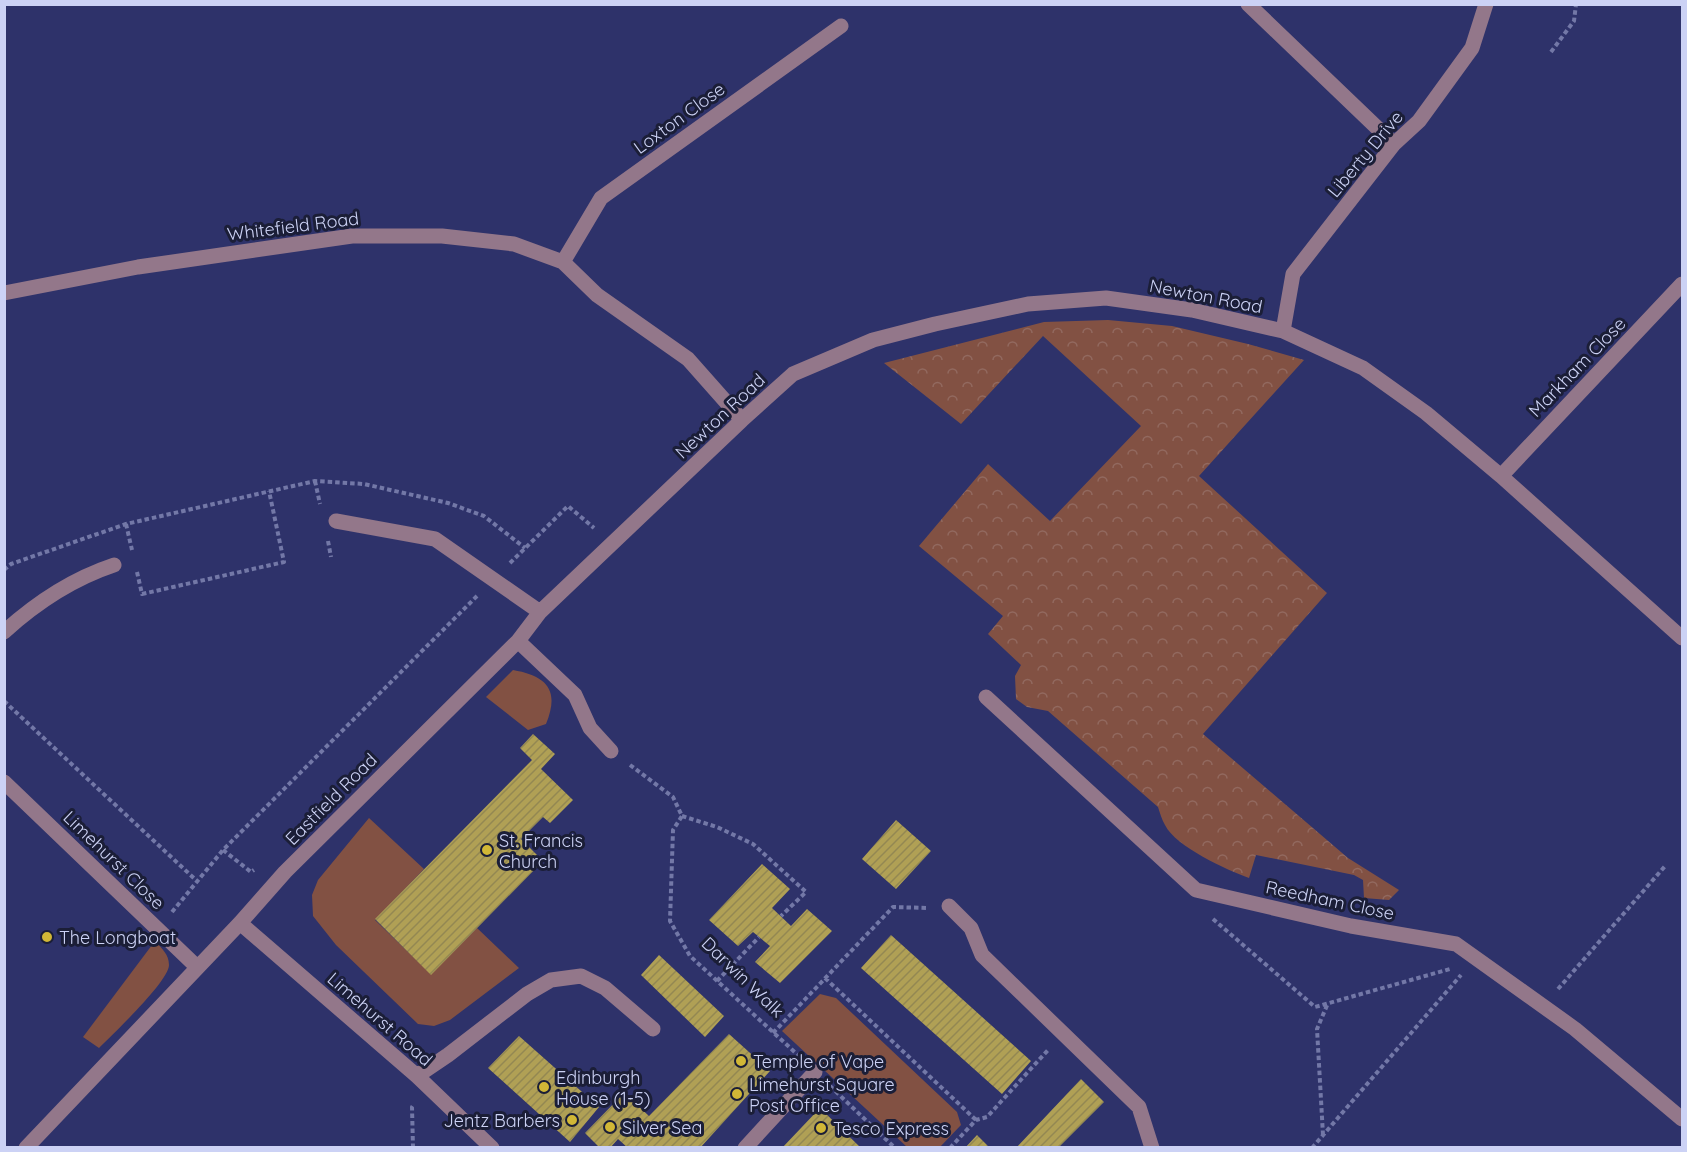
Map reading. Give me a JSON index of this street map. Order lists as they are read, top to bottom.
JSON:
{
  "streets": {
    "street": [
      "Loxton Close",
      "Liberty Drive",
      "Whitefield Road",
      "Newton Road",
      "Markham Close",
      "Eastfield Road",
      "Limehurst Close",
      "Reedham Close",
      "Limehurst Road"
    ],
    "path": ["Darwin Walk"]
  },
  "crossings": [
    ["Loxton Close", "Whitefield Road"],
    ["Liberty Drive", "Newton Road"],
    ["Whitefield Road", "Newton Road"],
    ["Newton Road", "Markham Close"],
    ["Newton Road", "Eastfield Road"],
    ["Eastfield Road", "Limehurst Close"],
    ["Eastfield Road", "Limehurst Road"]
  ],
  "places": [
    "St. Francis Church",
    "The Longboat",
    "Temple of Vape",
    "Edinburgh House (1-5)",
    "Limehurst Square Post Office",
    "Jentz Barbers",
    "Silver Sea",
    "Tesco Express"
  ]
}
